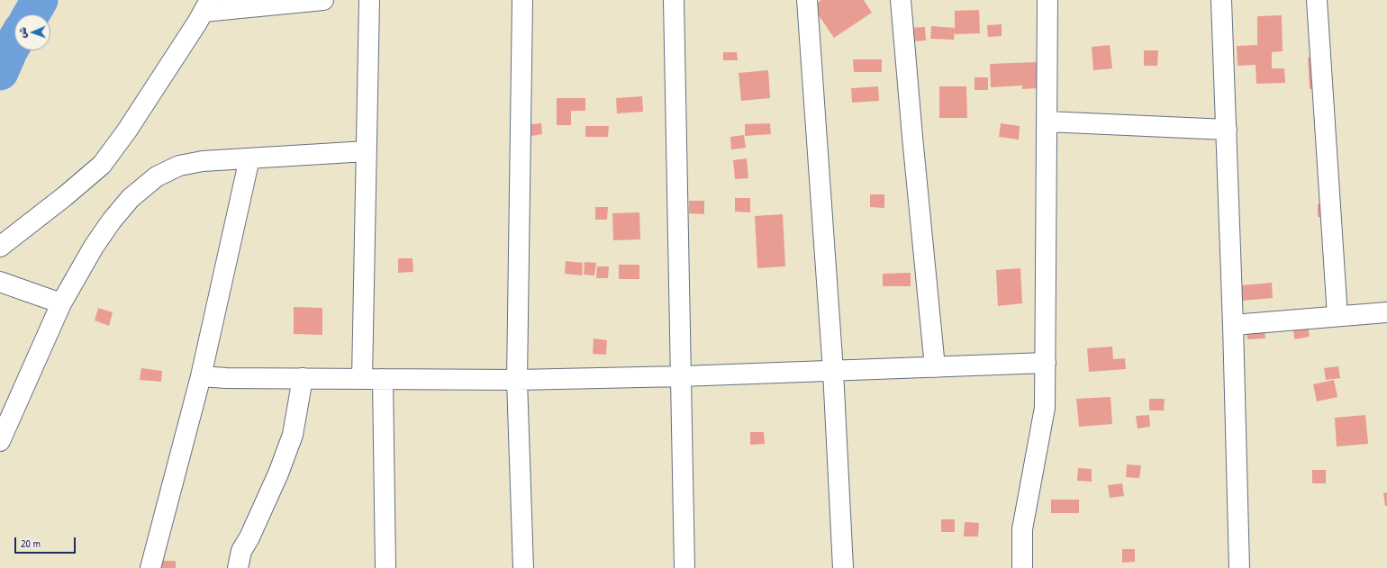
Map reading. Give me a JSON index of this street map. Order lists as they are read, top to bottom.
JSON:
{
  "scale_bar": "20 m",
  "north": "left"
}
